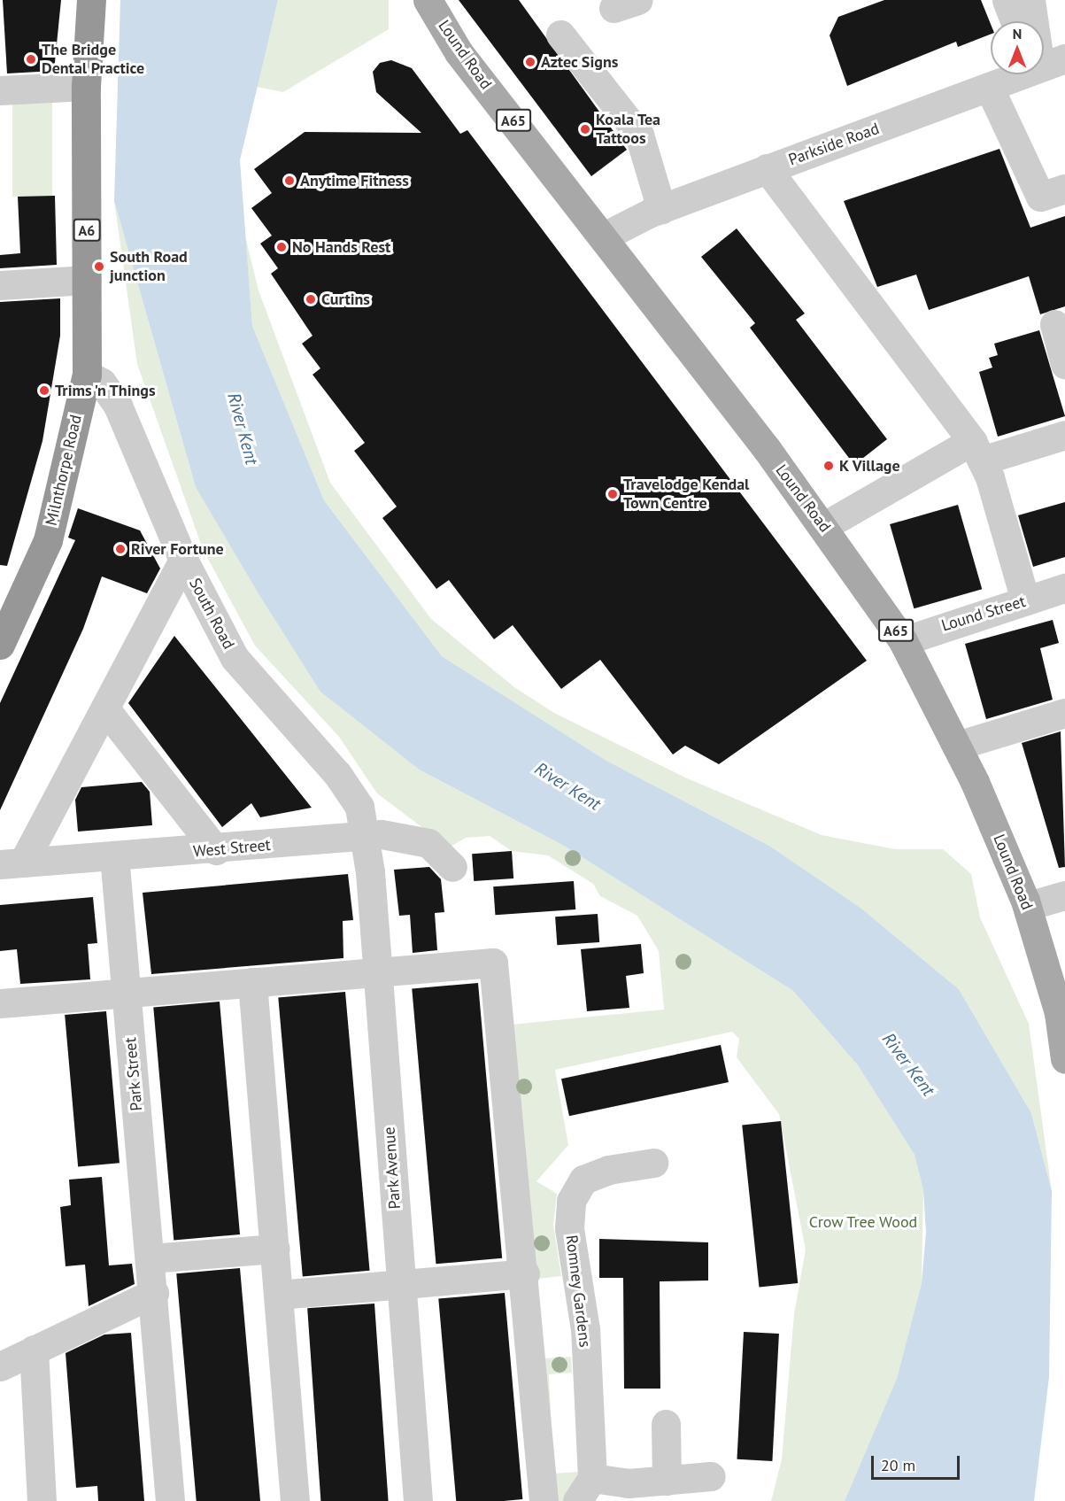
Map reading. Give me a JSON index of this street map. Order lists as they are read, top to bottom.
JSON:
{
  "streets": {
    "highway": ["A6", "Milnthorpe Road"],
    "main road": ["Lound Road", "A65"],
    "street": [
      "Parkside Road",
      "South Road",
      "Lound Street",
      "West Street",
      "Park Street",
      "Park Avenue",
      "Romney Gardens"
    ]
  },
  "crossings": [
    ["Lound Road", "Parkside Road"],
    ["Lound Road", "Lound Street"],
    ["Milnthorpe Road", "South Road"],
    ["South Road", "West Street"],
    ["South Road", "Park Avenue"],
    ["West Street", "Park Street"],
    ["West Street", "Park Avenue"]
  ],
  "water": ["River Kent"],
  "parks": ["Crow Tree Wood"],
  "places": [
    "The Bridge Dental Practice",
    "Aztec Signs",
    "Koala Tea Tattoos",
    "Anytime Fitness",
    "No Hands Rest",
    "South Road junction",
    "Curtins",
    "Trims 'n Things",
    "K Village",
    "Travelodge Kendal Town Centre",
    "River Fortune"
  ],
  "scale_bar": "20 m",
  "north": "top"
}
